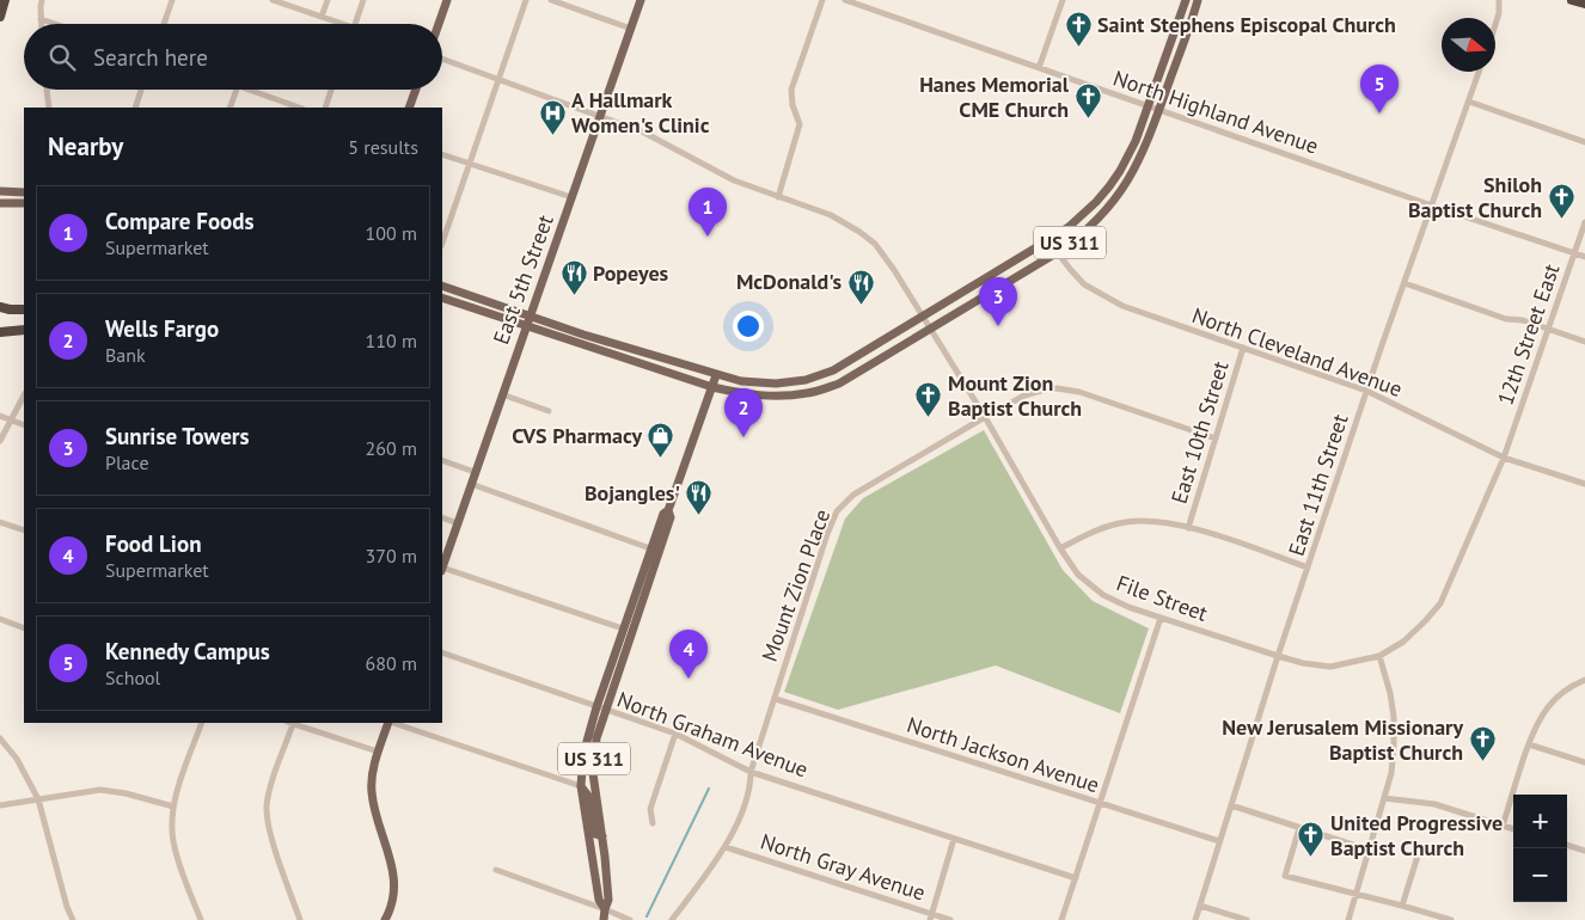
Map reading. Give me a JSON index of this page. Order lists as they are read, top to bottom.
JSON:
{
  "streets": {
    "main road": ["US 311", "East 5th Street"],
    "street": [
      "North Highland Avenue",
      "12th Street East",
      "North Cleveland Avenue",
      "East 10th Street",
      "East 11th Street",
      "Mount Zion Place",
      "File Street",
      "North Graham Avenue",
      "North Jackson Avenue",
      "North Gray Avenue"
    ]
  },
  "crossings": [
    ["North Highland Avenue", "US 311"],
    ["North Highland Avenue", "12th Street East"],
    ["North Highland Avenue", "East 11th Street"],
    ["US 311", "North Cleveland Avenue"],
    ["US 311", "File Street"],
    ["US 311", "North Graham Avenue"],
    ["12th Street East", "North Cleveland Avenue"],
    ["12th Street East", "File Street"],
    ["North Cleveland Avenue", "East 10th Street"],
    ["North Cleveland Avenue", "East 11th Street"],
    ["East 10th Street", "Mount Zion Place"],
    ["East 11th Street", "File Street"],
    ["East 11th Street", "North Jackson Avenue"],
    ["Mount Zion Place", "File Street"],
    ["Mount Zion Place", "North Graham Avenue"],
    ["Mount Zion Place", "North Jackson Avenue"],
    ["Mount Zion Place", "North Gray Avenue"]
  ],
  "places": {
    "church": [
      "Saint Stephens Episcopal Church",
      "Hanes Memorial CME Church",
      "Shiloh Baptist Church",
      "Mount Zion Baptist Church",
      "New Jerusalem Missionary Baptist Church",
      "United Progressive Baptist Church"
    ],
    "hospital": ["A Hallmark Women's Clinic"],
    "restaurant": ["Popeyes", "McDonald's", "Bojangles'"],
    "shop": ["CVS Pharmacy"]
  },
  "north": "right",
  "page": {
    "search": "Search here",
    "pins": [
      "5",
      "1",
      "3",
      "2",
      "4"
    ],
    "heading": ["Nearby", "5 results"],
    "list": [
      {
        "mark": "1",
        "name": "Compare Foods",
        "note": "Supermarket",
        "value": "100 m"
      },
      {
        "mark": "2",
        "name": "Wells Fargo",
        "note": "Bank",
        "value": "110 m"
      },
      {
        "mark": "3",
        "name": "Sunrise Towers",
        "note": "Place",
        "value": "260 m"
      },
      {
        "mark": "4",
        "name": "Food Lion",
        "note": "Supermarket",
        "value": "370 m"
      },
      {
        "mark": "5",
        "name": "Kennedy Campus",
        "note": "School",
        "value": "680 m"
      }
    ],
    "map_buttons": ["+", "−"]
  }
}
